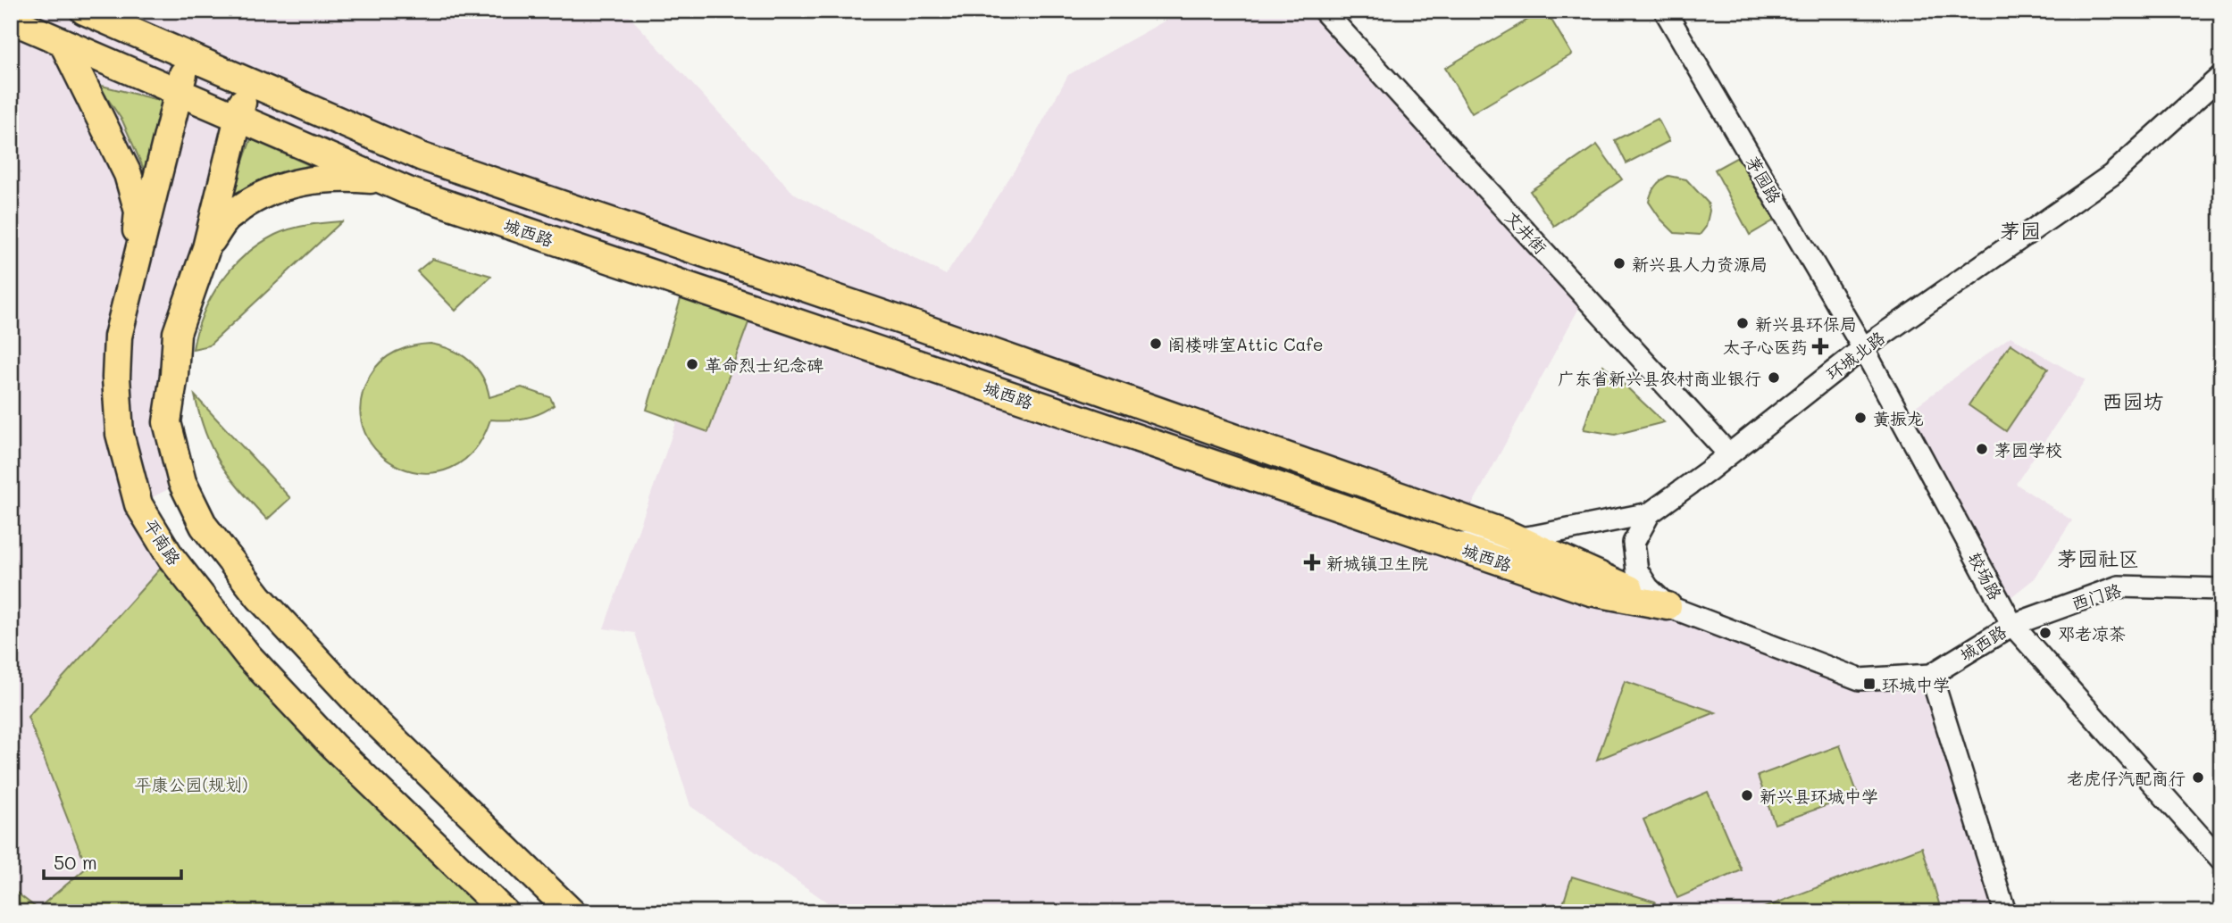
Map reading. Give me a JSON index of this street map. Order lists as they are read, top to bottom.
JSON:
{
  "streets": {
    "main road": ["城西路", "平南路"],
    "street": [
      "茅园路",
      "文井街",
      "环城北路",
      "较场路",
      "西门路"
    ]
  },
  "crossings": [
    ["茅园路", "环城北路"],
    ["茅园路", "较场路"],
    ["城西路", "环城北路"],
    ["城西路", "平南路"],
    ["城西路", "较场路"],
    ["城西路", "西门路"],
    ["文井街", "环城北路"],
    ["环城北路", "较场路"],
    ["较场路", "西门路"]
  ],
  "districts": ["茅园", "西园坊", "茅园社区"],
  "parks": ["平康公园(规划)"],
  "places": {
    "other": [
      "新兴县人力资源局",
      "新兴县环保局",
      "阁楼啡室Attic Cafe",
      "革命烈士纪念碑",
      "广东省新兴县农村商业银行",
      "黄振龙",
      "茅园学校",
      "邓老凉茶",
      "老虎仔汽配商行",
      "新兴县环城中学"
    ],
    "health": ["太子心医药", "新城镇卫生院"],
    "transit": ["环城中学"]
  },
  "scale_bar": "50 m"
}
